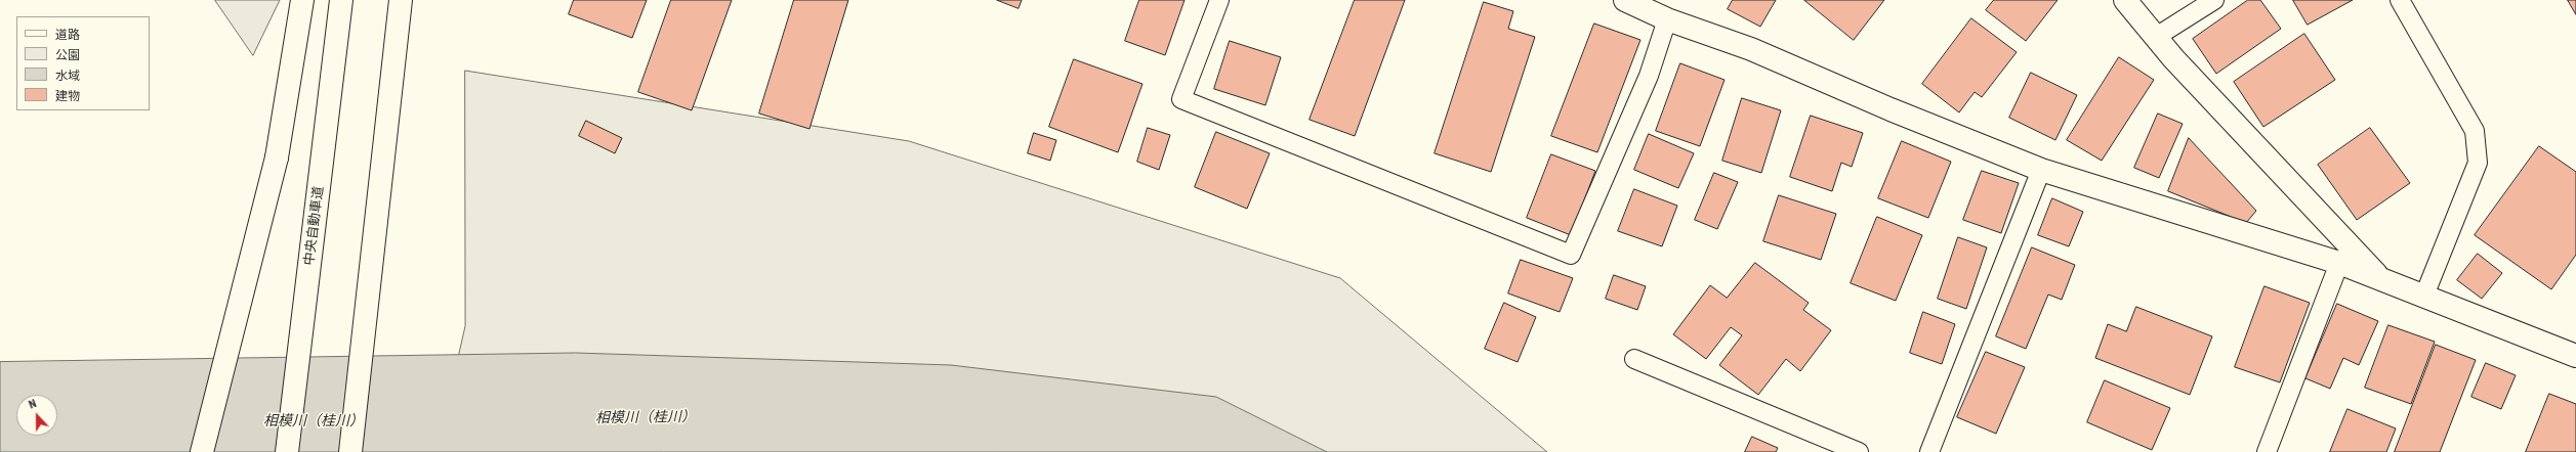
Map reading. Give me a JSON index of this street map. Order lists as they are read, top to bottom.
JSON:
{
  "streets": {
    "main road": ["中央自動車道"]
  },
  "water": ["相模川（桂川）"],
  "legend": [
    "道路",
    "公園",
    "水域",
    "建物"
  ],
  "north": "top"
}
